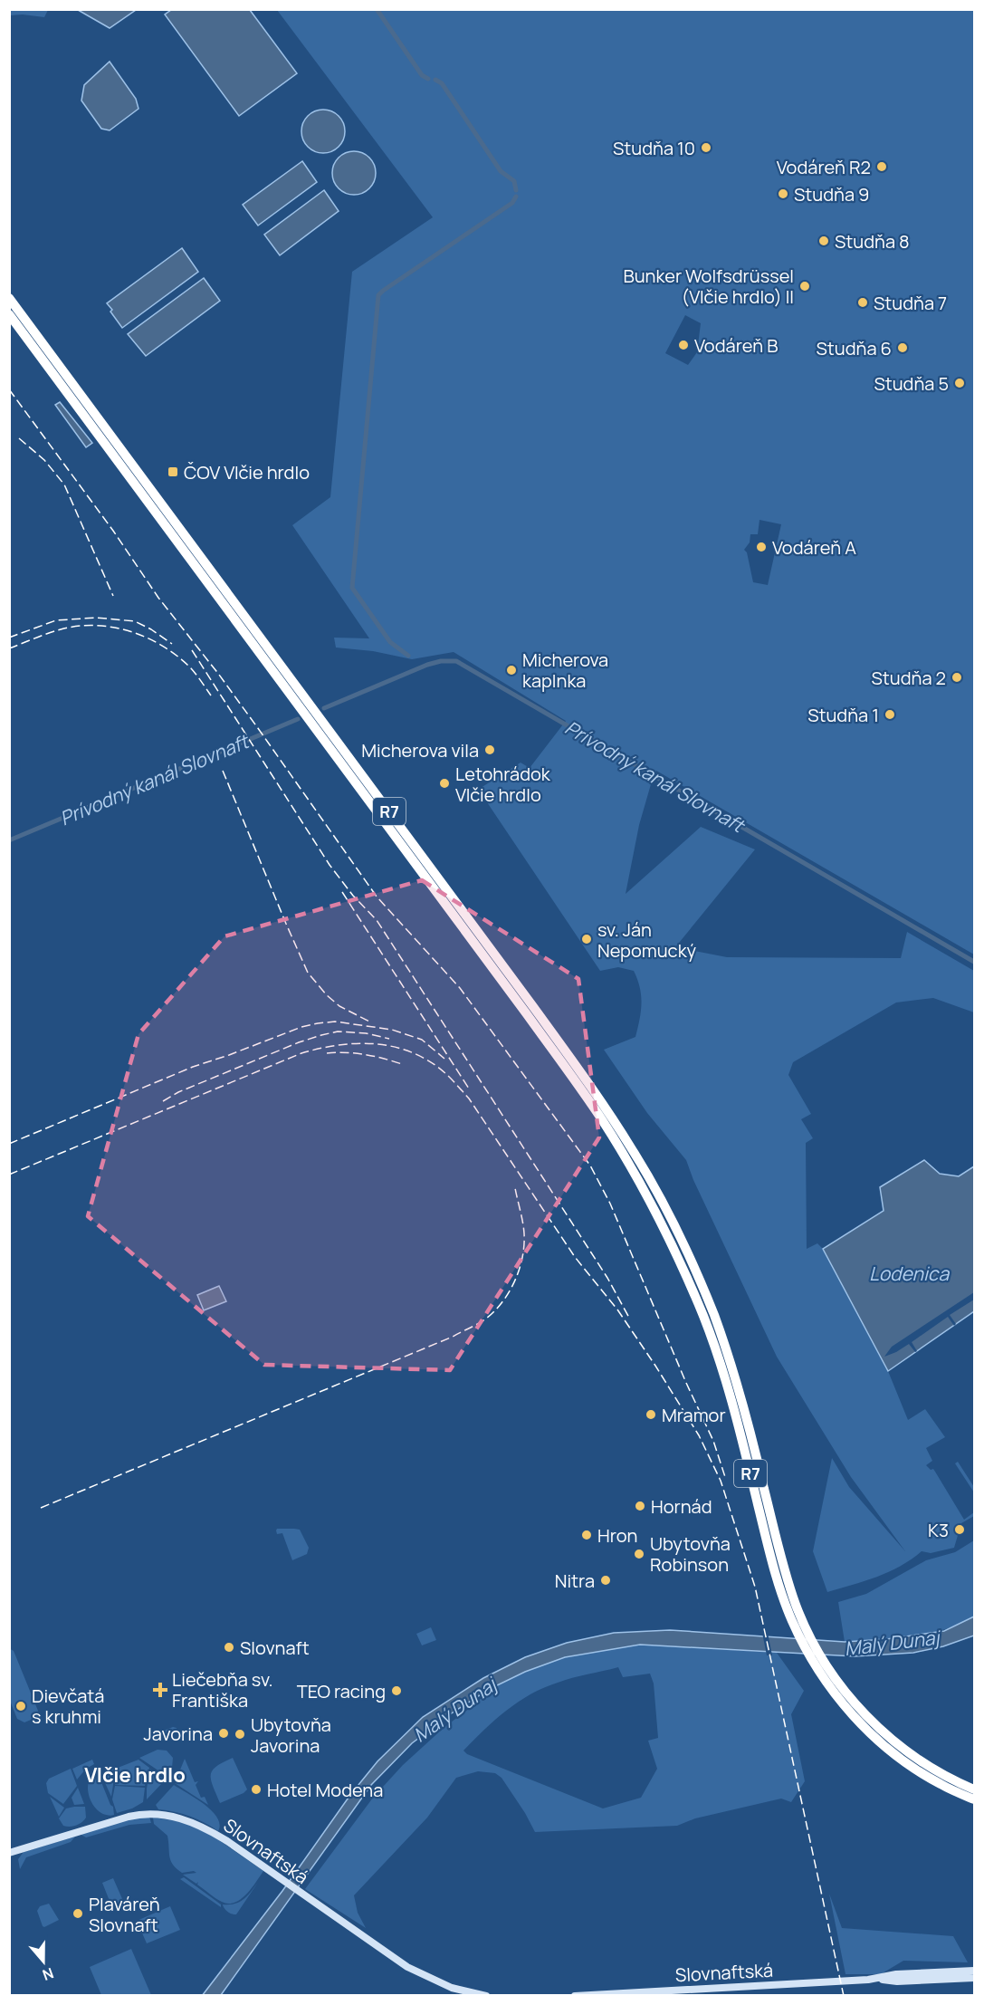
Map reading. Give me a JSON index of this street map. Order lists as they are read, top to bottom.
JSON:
{
  "streets": {
    "highway": ["R7"],
    "main road": ["Slovnaftská"]
  },
  "districts": ["Vlčie hrdlo"],
  "water": ["Prívodný kanál Slovnaft", "Lodenica", "Malý Dunaj"],
  "places": {
    "other": [
      "Studňa 10",
      "Vodáreň R2",
      "Studňa 9",
      "Studňa 8",
      "Bunker Wolfsdrüssel (Vlčie hrdlo) II",
      "Studňa 7",
      "Vodáreň B",
      "Studňa 6",
      "Studňa 5",
      "Vodáreň A",
      "Micherova kaplnka",
      "Studňa 2",
      "Studňa 1",
      "Micherova vila",
      "Letohrádok Vlčie hrdlo",
      "sv. Ján Nepomucký",
      "Mramor",
      "Hornád",
      "K3",
      "Hron",
      "Ubytovňa Robinson",
      "Nitra",
      "Slovnaft",
      "TEO racing",
      "Dievčatá s kruhmi",
      "Javorina",
      "Ubytovňa Javorina",
      "Hotel Modena",
      "Plaváreň Slovnaft"
    ],
    "transit": ["ČOV Vlčie hrdlo"],
    "health": ["Liečebňa sv. Františka"]
  },
  "north": "bottom"
}
